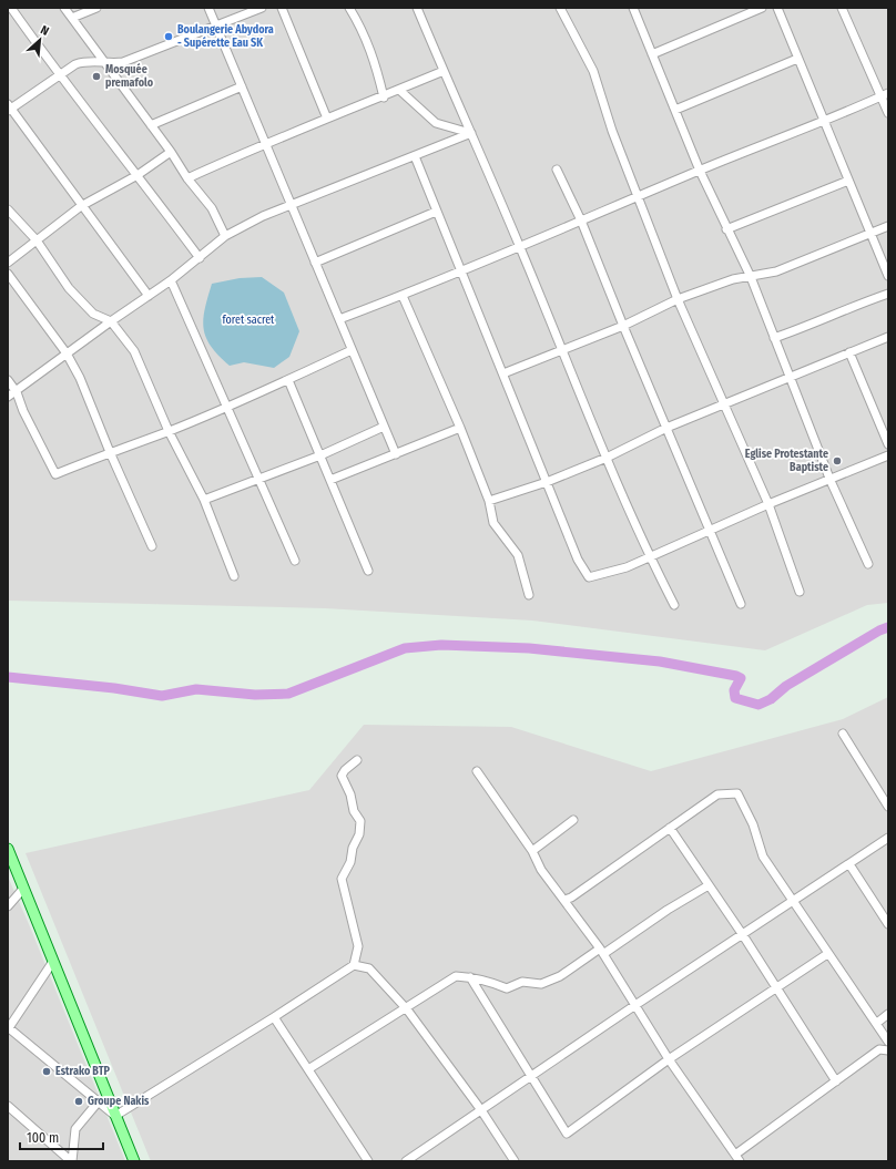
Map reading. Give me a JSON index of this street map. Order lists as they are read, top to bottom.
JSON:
{
  "parks": ["foret sacret"],
  "places": [
    "Boulangerie Abydora - Supérette Eau SK",
    "Mosquée premafolo",
    "Eglise Protestante Baptiste",
    "Estrako BTP",
    "Groupe Nakis"
  ],
  "scale_bar": "100 m",
  "north": "top right"
}
